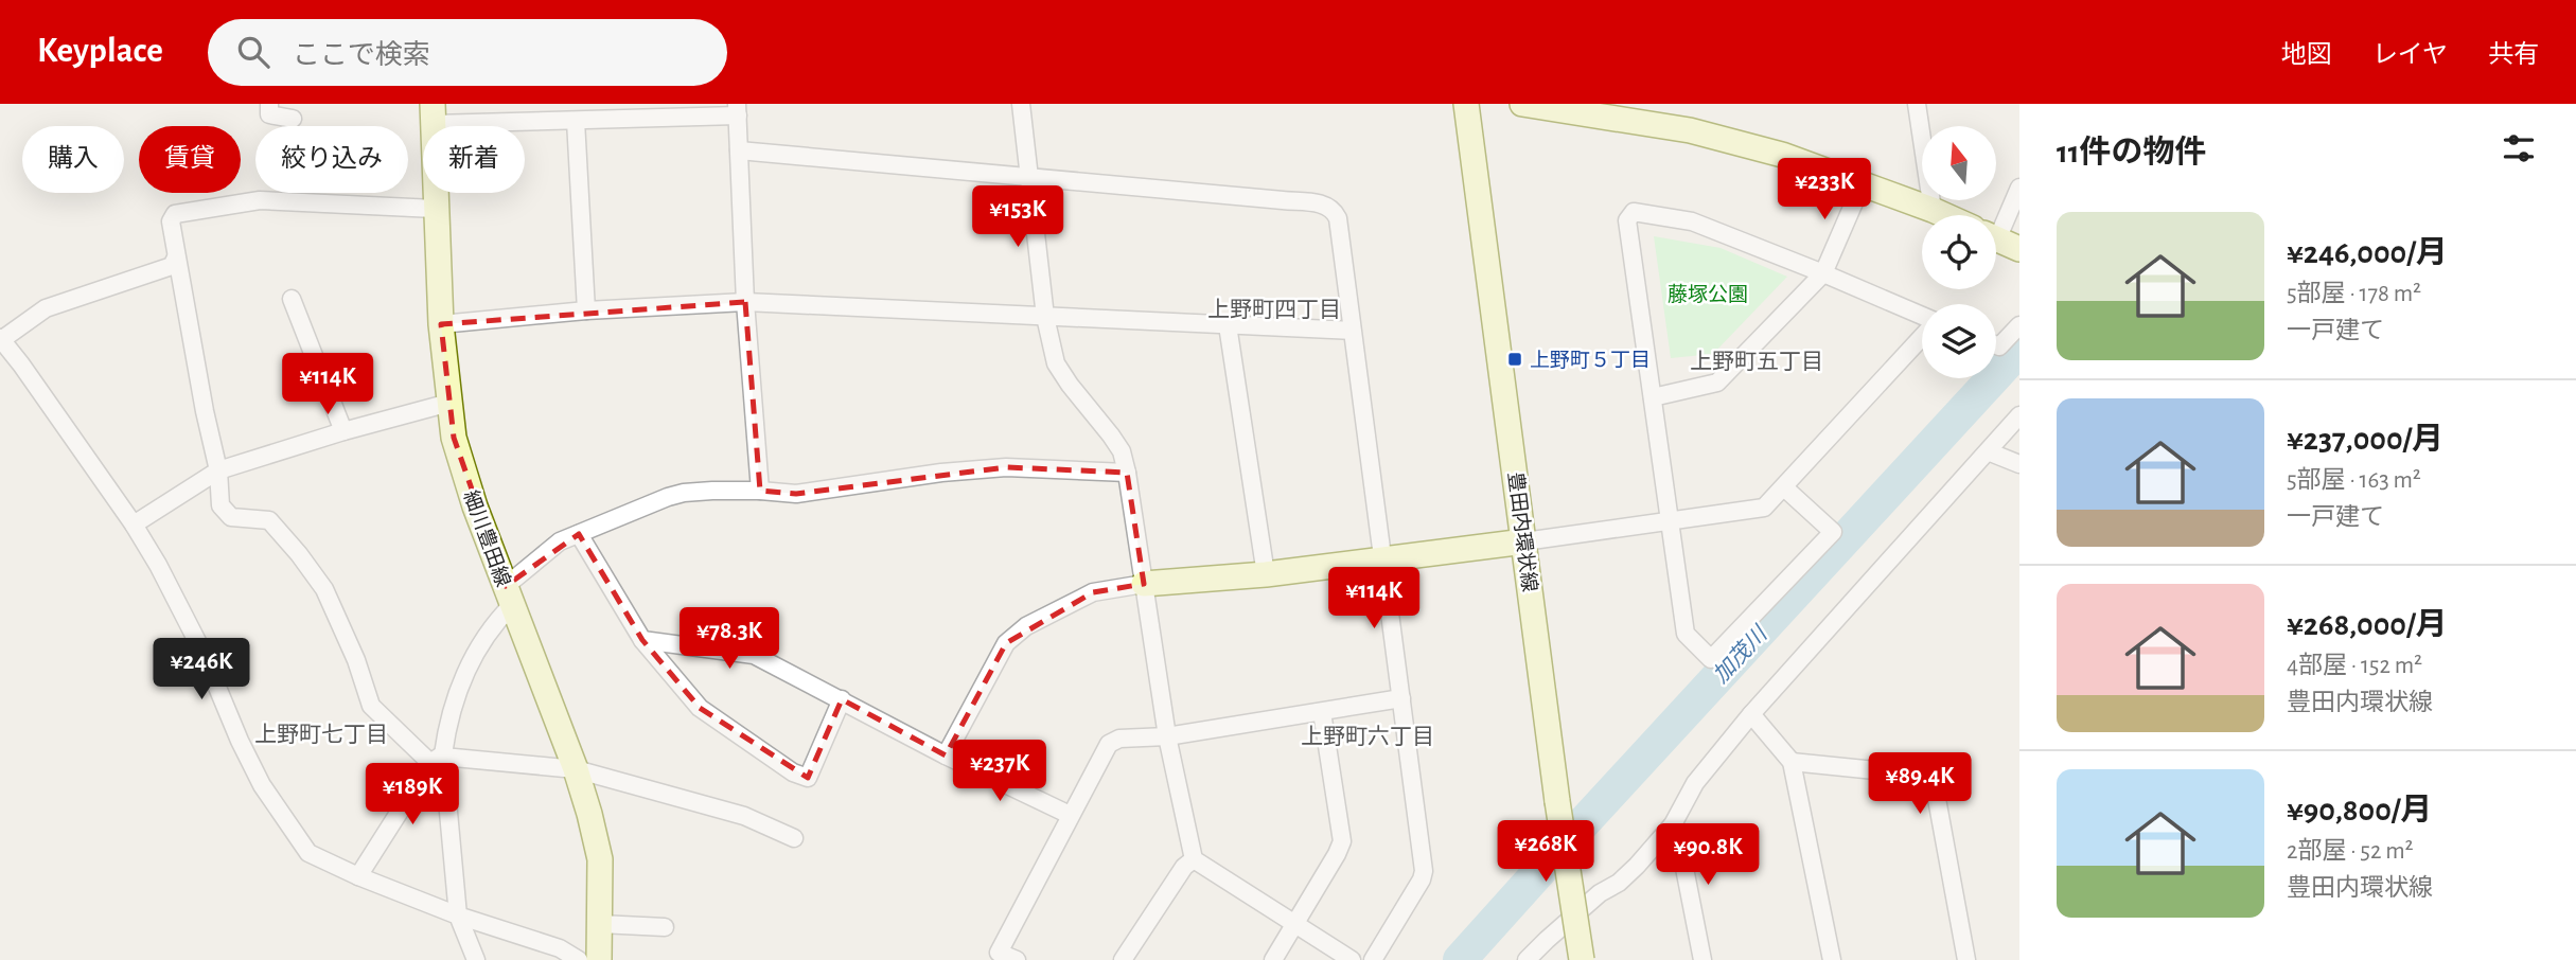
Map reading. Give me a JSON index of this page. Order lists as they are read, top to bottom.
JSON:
{
  "streets": {
    "street": ["豊田内環状線", "細川豊田線"]
  },
  "districts": [
    "上野町四丁目",
    "上野町五丁目",
    "上野町七丁目",
    "上野町六丁目"
  ],
  "water": ["加茂川"],
  "parks": ["藤塚公園"],
  "places": {
    "transit": ["上野町５丁目"]
  },
  "north": "top",
  "page": {
    "header": "Keyplace",
    "search": "ここで検索",
    "nav": ["地図", "レイヤ", "共有"],
    "heading": "11件の物件",
    "chip": [
      "購入",
      "賃貸",
      "絞り込み",
      "新着"
    ],
    "price": [
      "¥233K",
      "¥153K",
      "¥114K",
      "¥114K",
      "¥78.3K",
      "¥246K",
      "¥237K",
      "¥89.4K",
      "¥189K",
      "¥268K",
      "¥90.8K"
    ],
    "list": [
      {
        "name": "¥246,000/月",
        "note": "5部屋 · 178 m² · 一戸建て"
      },
      {
        "name": "¥237,000/月",
        "note": "5部屋 · 163 m² · 一戸建て"
      },
      {
        "name": "¥268,000/月",
        "note": "4部屋 · 152 m² · 豊田内環状線"
      },
      {
        "name": "¥90,800/月",
        "note": "2部屋 · 52 m² · 豊田内環状線"
      }
    ]
  }
}
